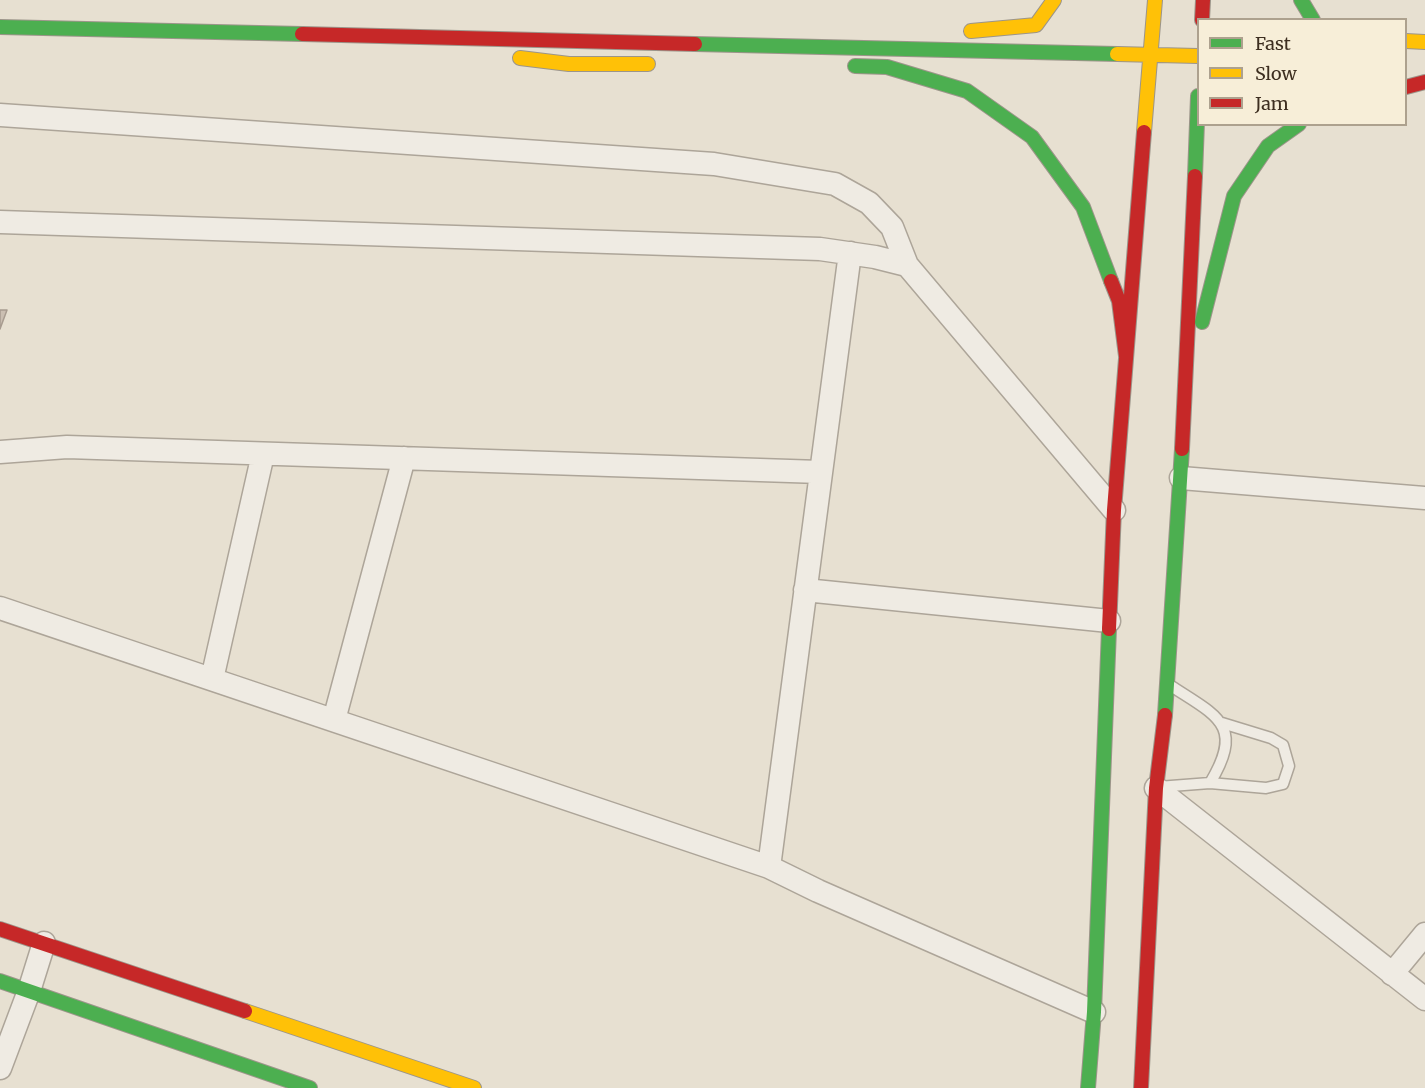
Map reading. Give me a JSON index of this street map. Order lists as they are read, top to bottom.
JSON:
{
  "legend": ["Fast", "Slow", "Jam"]
}
